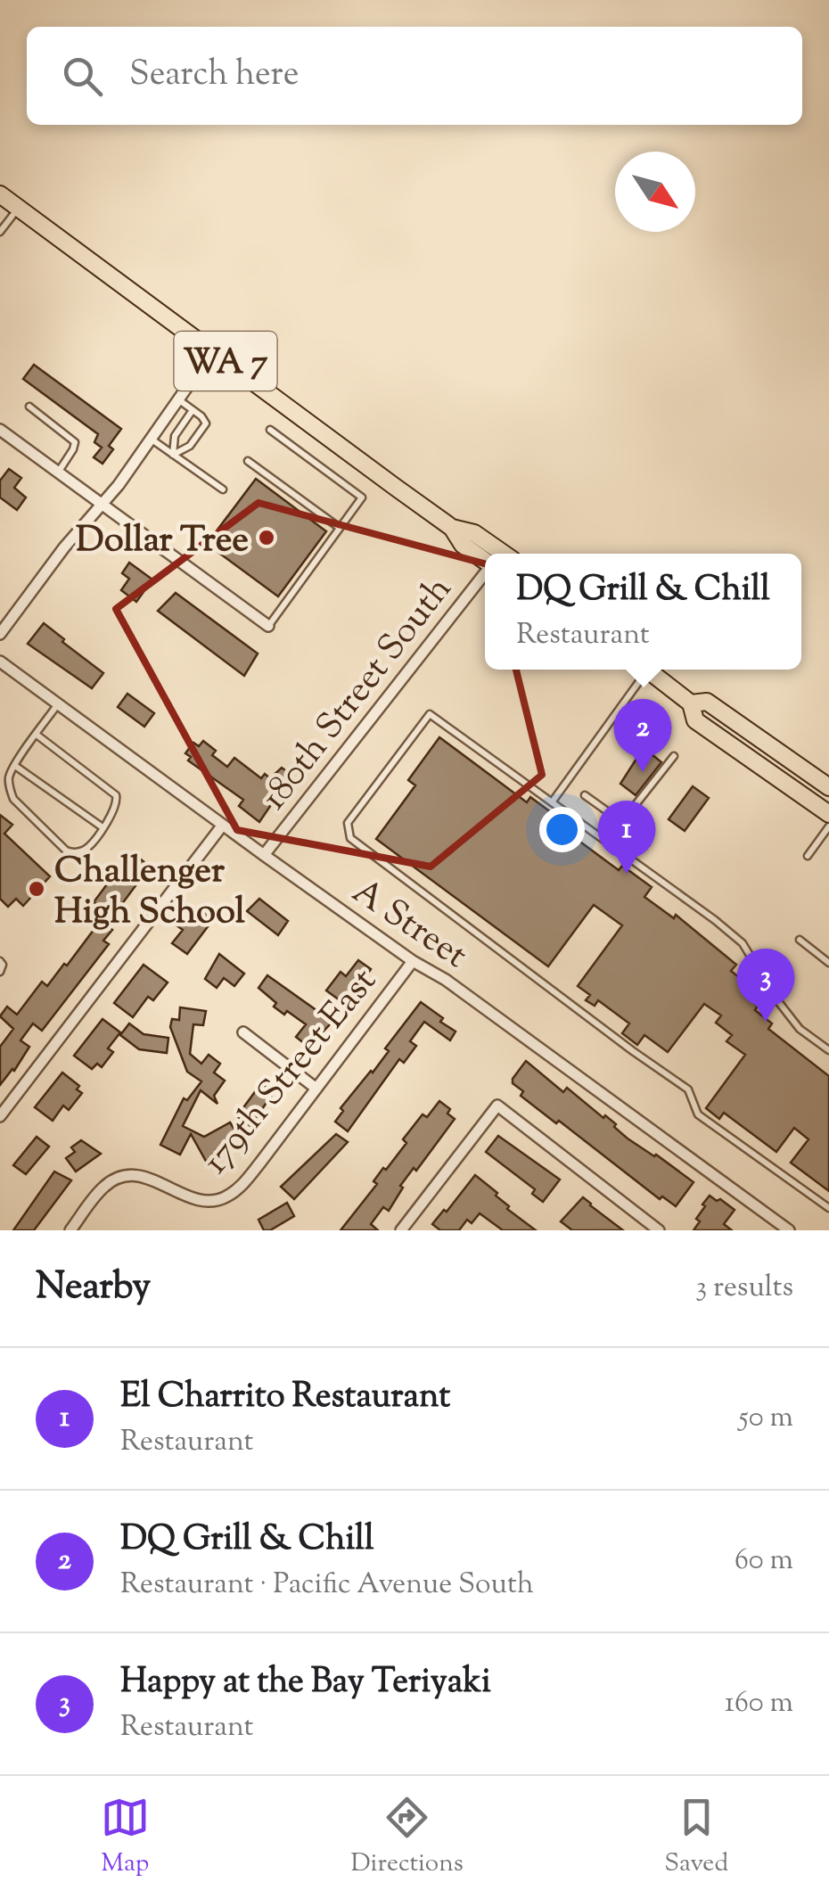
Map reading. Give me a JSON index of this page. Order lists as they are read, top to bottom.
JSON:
{
  "streets": {
    "main road": ["WA 7"],
    "street": ["180th Street South", "A Street", "179th Street East"]
  },
  "crossings": [
    ["180th Street South", "A Street"],
    ["A Street", "179th Street East"]
  ],
  "places": ["Dollar Tree", "Challenger High School"],
  "north": "bottom right",
  "page": {
    "search": "Search here",
    "popup": ["DQ Grill & Chill", "Restaurant"],
    "pins": ["2", "1", "3"],
    "heading": ["Nearby", "3 results"],
    "list": [
      {
        "mark": "1",
        "name": "El Charrito Restaurant",
        "note": "Restaurant",
        "value": "50 m"
      },
      {
        "mark": "2",
        "name": "DQ Grill & Chill",
        "note": "Restaurant · Pacific Avenue South",
        "value": "60 m"
      },
      {
        "mark": "3",
        "name": "Happy at the Bay Teriyaki",
        "note": "Restaurant",
        "value": "160 m"
      }
    ],
    "nav": ["Map", "Directions", "Saved"]
  }
}
